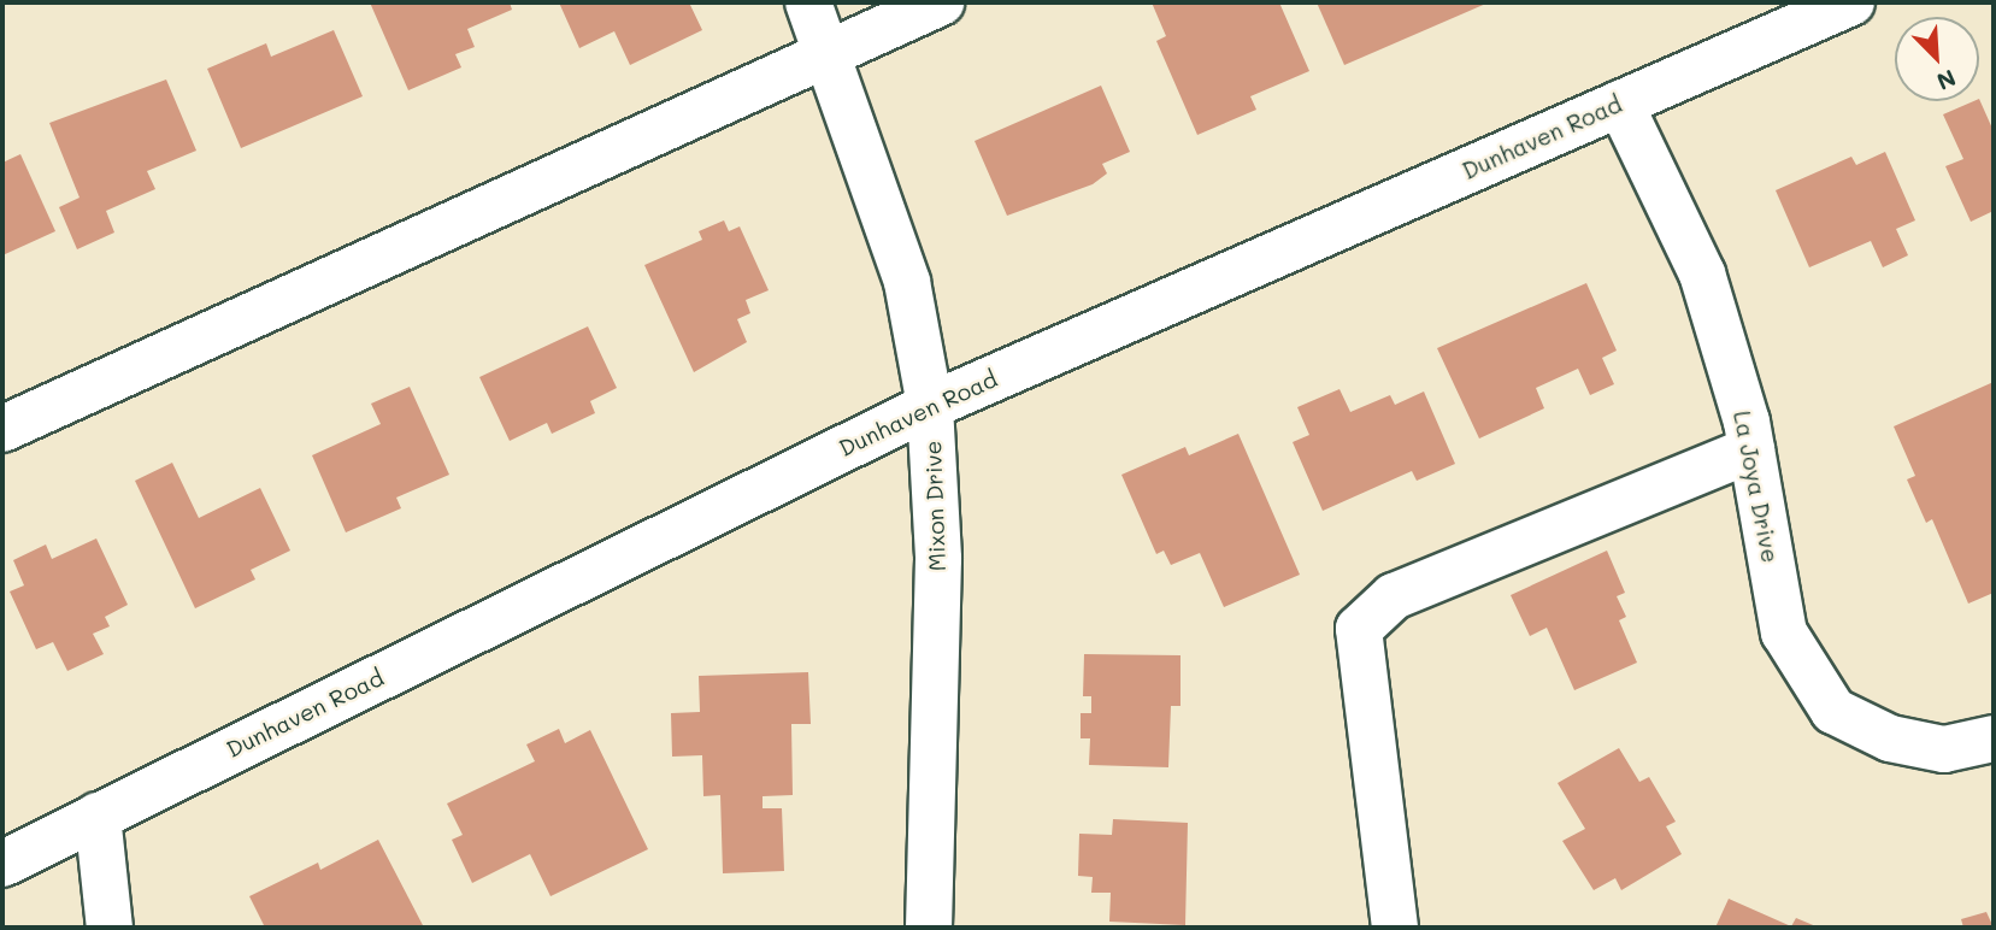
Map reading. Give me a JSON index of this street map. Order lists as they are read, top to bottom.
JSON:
{
  "streets": {
    "street": ["Dunhaven Road", "La Joya Drive", "Mixon Drive"]
  },
  "crossings": [
    ["Dunhaven Road", "La Joya Drive"],
    ["Dunhaven Road", "Mixon Drive"]
  ],
  "north": "bottom right"
}
